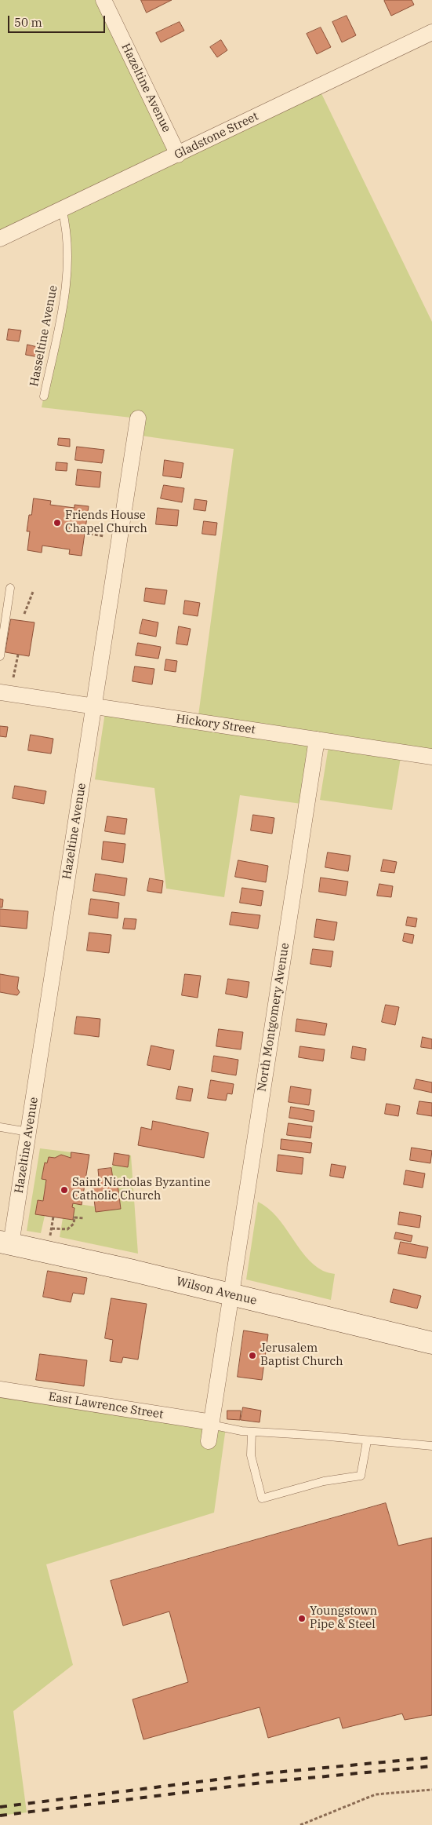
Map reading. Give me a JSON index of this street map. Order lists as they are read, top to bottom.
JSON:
{
  "streets": {
    "main road": ["Wilson Avenue"],
    "street": [
      "Hazeltine Avenue",
      "Gladstone Street",
      "Hickory Street",
      "North Montgomery Avenue",
      "East Lawrence Street"
    ],
    "lane": ["Hasseltine Avenue"]
  },
  "crossings": [
    ["Hazeltine Avenue", "Gladstone Street"],
    ["Hazeltine Avenue", "Hickory Street"],
    ["Hazeltine Avenue", "Wilson Avenue"],
    ["Gladstone Street", "Hasseltine Avenue"],
    ["Hickory Street", "North Montgomery Avenue"],
    ["North Montgomery Avenue", "Wilson Avenue"],
    ["North Montgomery Avenue", "East Lawrence Street"]
  ],
  "places": [
    "Friends House Chapel Church",
    "Saint Nicholas Byzantine Catholic Church",
    "Jerusalem Baptist Church",
    "Youngstown Pipe & Steel"
  ],
  "scale_bar": "50 m"
}
